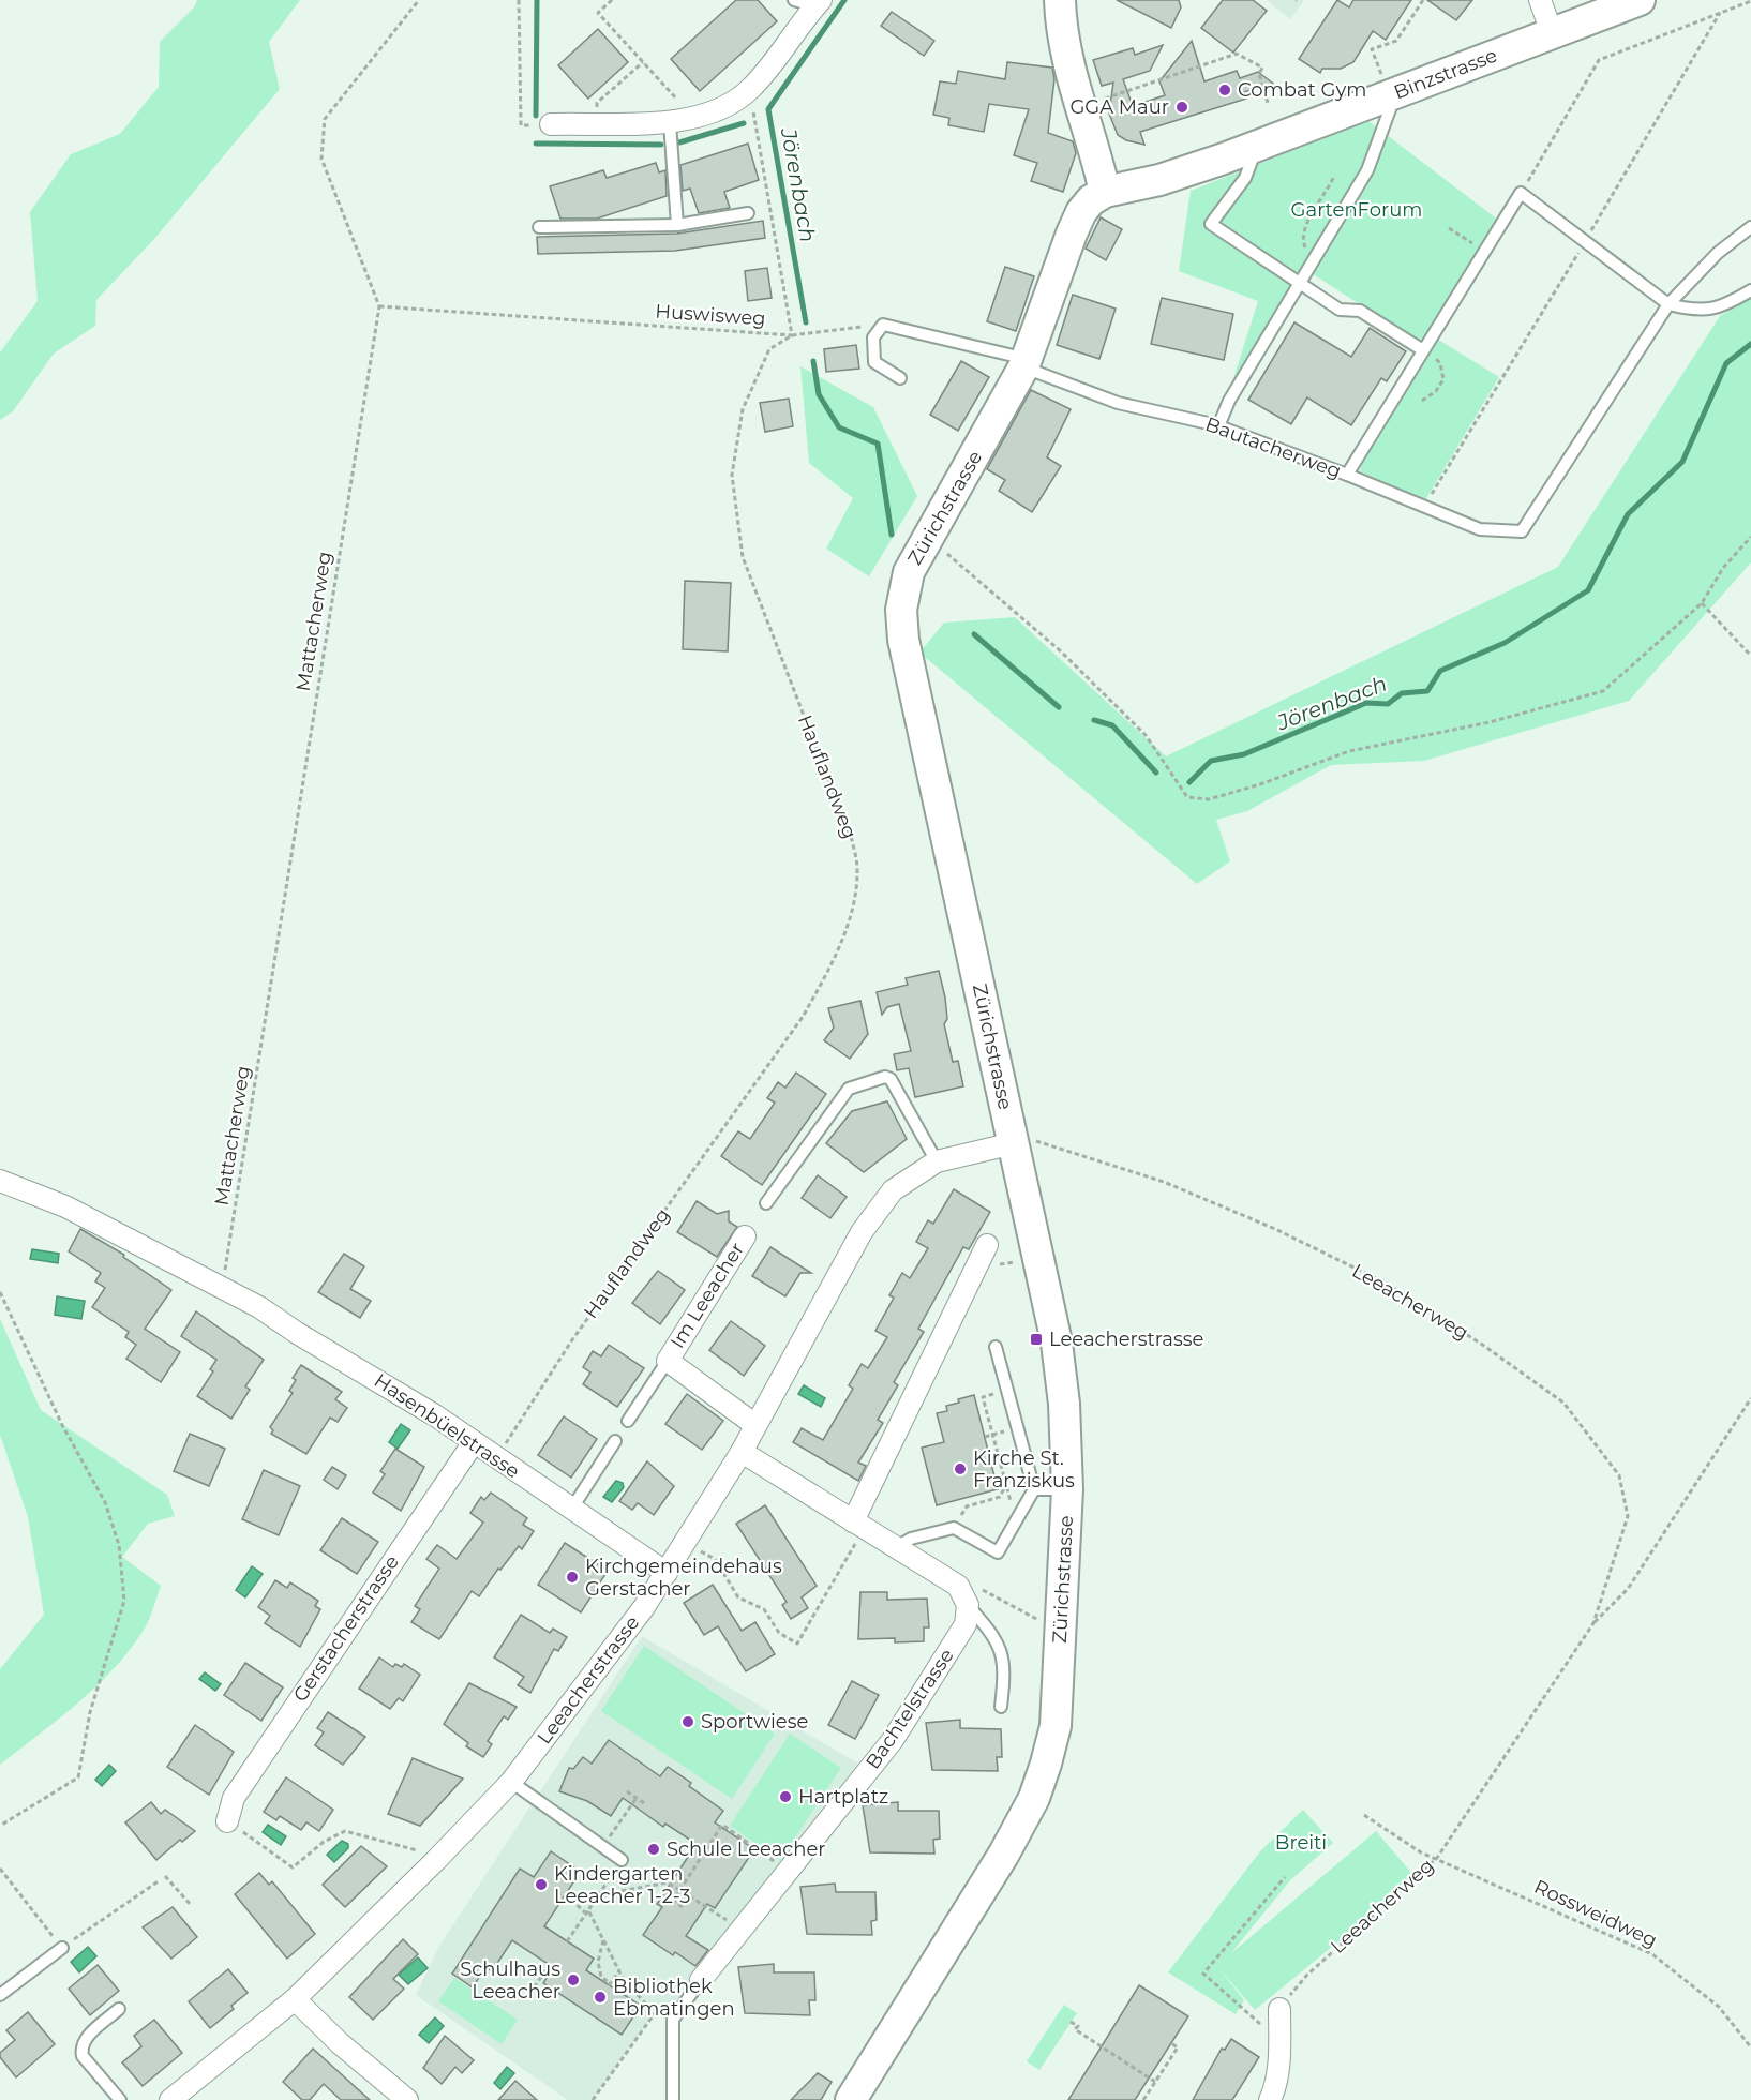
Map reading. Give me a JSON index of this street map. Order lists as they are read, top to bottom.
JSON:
{
  "streets": {
    "main road": ["Binzstrasse", "Zürichstrasse"],
    "street": [
      "Im Leeacher",
      "Hasenbüelstrasse",
      "Gerstacherstrasse",
      "Leeacherstrasse",
      "Bachtelstrasse"
    ],
    "lane": ["Bautacherweg"],
    "path": [
      "Huswisweg",
      "Mattacherweg",
      "Hauflandweg",
      "Leeacherweg",
      "Rossweidweg"
    ]
  },
  "crossings": [
    ["Binzstrasse", "Zürichstrasse"],
    ["Huswisweg", "Mattacherweg"],
    ["Huswisweg", "Hauflandweg"],
    ["Bautacherweg", "Zürichstrasse"],
    ["Zürichstrasse", "Leeacherweg"],
    ["Zürichstrasse", "Leeacherstrasse"],
    ["Mattacherweg", "Hasenbüelstrasse"],
    ["Hauflandweg", "Hasenbüelstrasse"],
    ["Im Leeacher", "Leeacherstrasse"],
    ["Leeacherweg", "Leeacherstrasse"],
    ["Leeacherweg", "Rossweidweg"],
    ["Hasenbüelstrasse", "Gerstacherstrasse"],
    ["Hasenbüelstrasse", "Leeacherstrasse"]
  ],
  "water": ["Jörenbach"],
  "parks": ["GartenForum", "Breiti"],
  "places": {
    "other": [
      "Combat Gym",
      "GGA Maur",
      "Kirche St. Franziskus",
      "Kirchgemeindehaus Gerstacher",
      "Sportwiese",
      "Hartplatz",
      "Schule Leeacher",
      "Kindergarten Leeacher 1-2-3",
      "Schulhaus Leeacher",
      "Bibliothek Ebmatingen"
    ],
    "transit": ["Leeacherstrasse"]
  }
}
